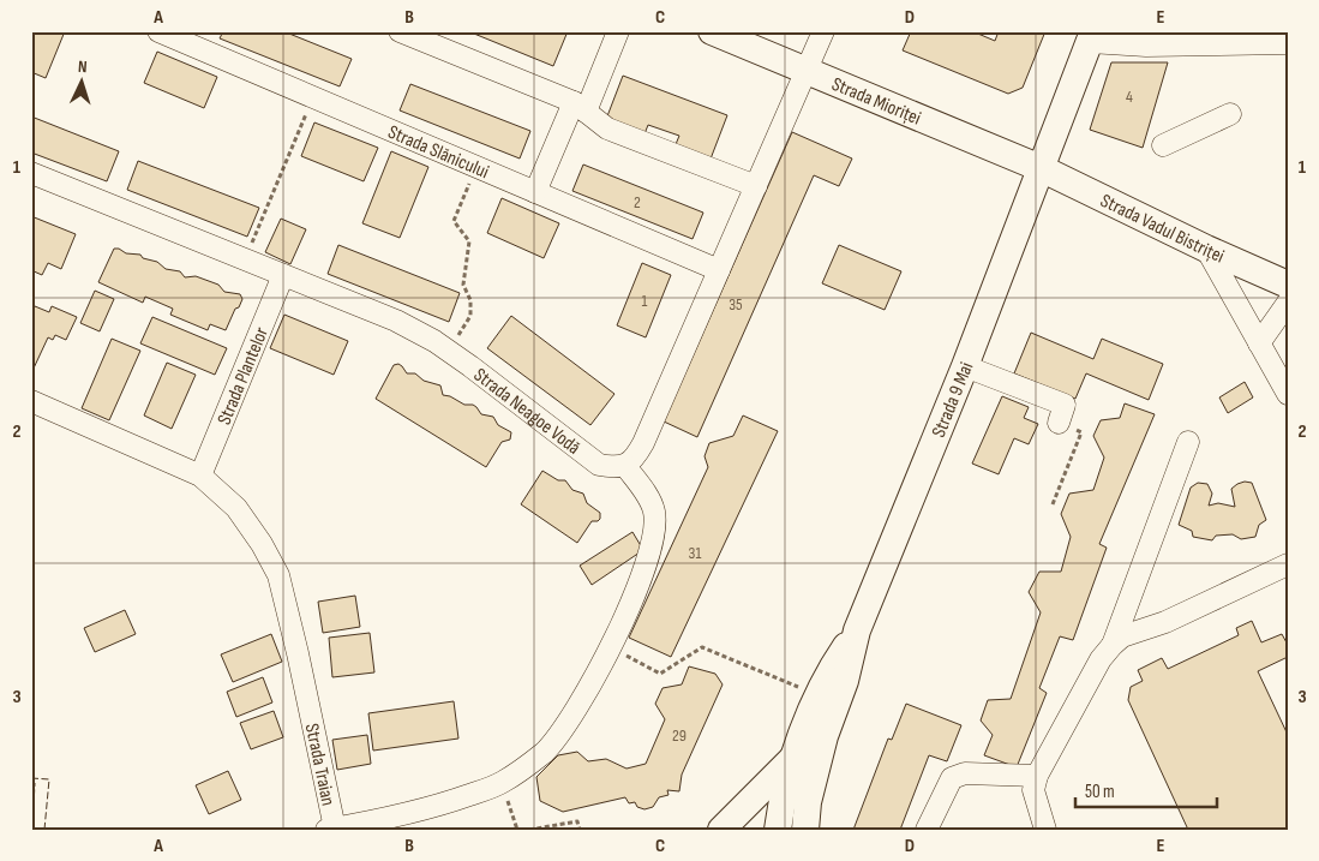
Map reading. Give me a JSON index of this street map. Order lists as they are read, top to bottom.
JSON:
{
  "streets": {
    "main road": ["Strada Mioriței", "Strada Vadul Bistriței", "Strada 9 Mai"],
    "street": [
      "Strada Slănicului",
      "Strada Plantelor",
      "Strada Neagoe Vodă",
      "Strada Traian"
    ]
  },
  "crossings": [
    ["Strada Mioriței", "Strada Vadul Bistriței"],
    ["Strada Mioriței", "Strada 9 Mai"],
    ["Strada Vadul Bistriței", "Strada 9 Mai"],
    ["Strada Plantelor", "Strada Neagoe Vodă"],
    ["Strada Plantelor", "Strada Traian"],
    ["Strada Neagoe Vodă", "Strada Traian"]
  ],
  "house_numbers": [
    "4",
    "2",
    "1",
    "35",
    "31",
    "29"
  ],
  "scale_bar": "50 m",
  "north": "top",
  "grid": {
    "columns": [
      "A",
      "B",
      "C",
      "D",
      "E"
    ],
    "rows": ["1", "2", "3"]
  }
}
